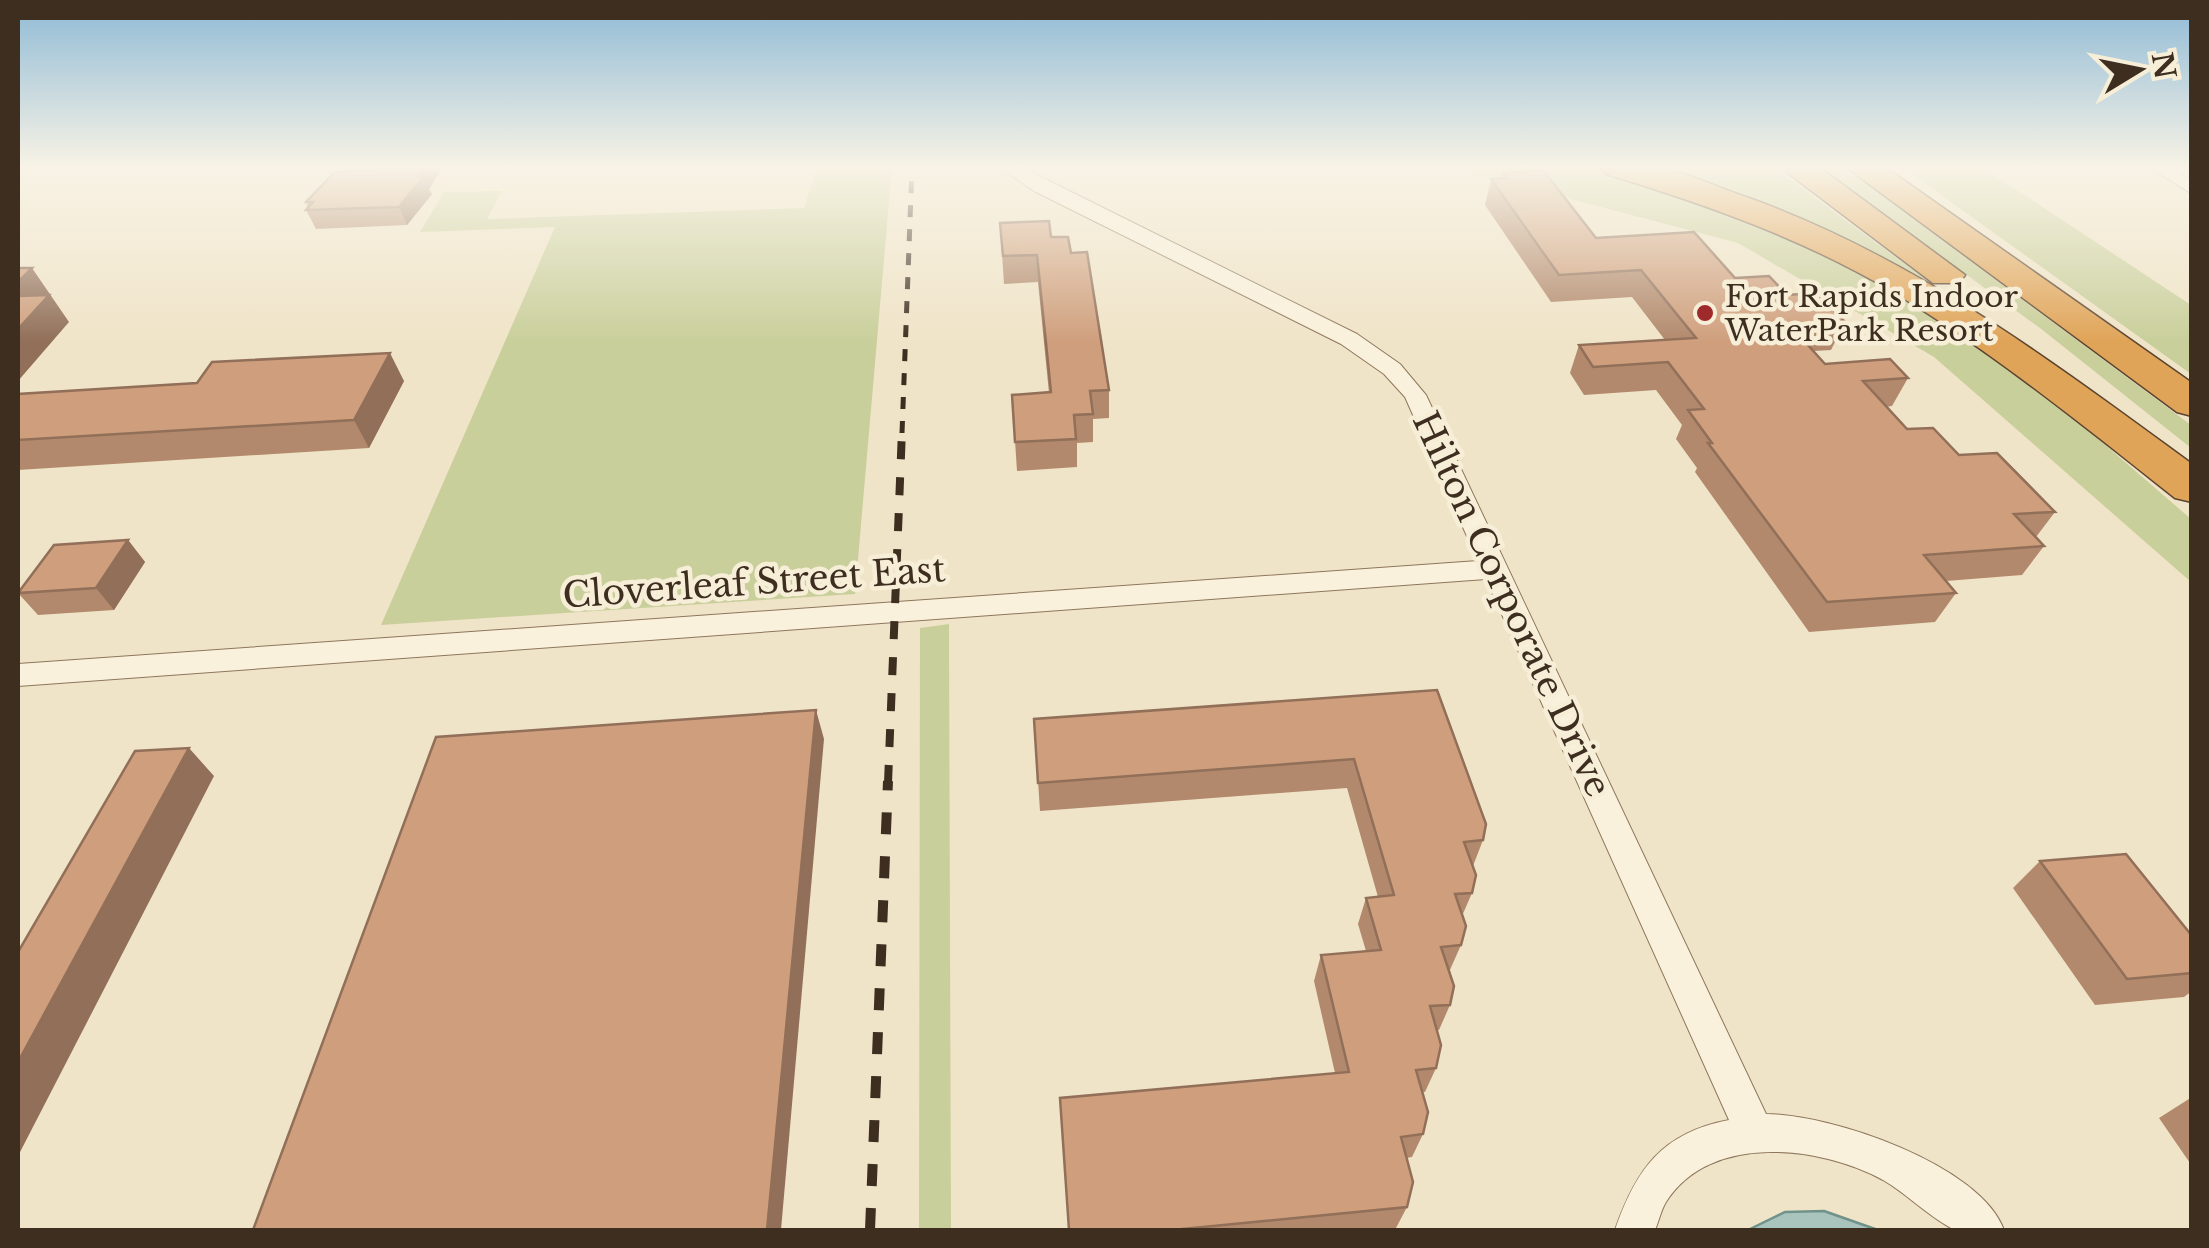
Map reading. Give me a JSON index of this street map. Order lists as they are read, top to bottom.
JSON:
{
  "streets": {
    "street": ["Cloverleaf Street East", "Hilton Corporate Drive"]
  },
  "crossings": [
    ["Cloverleaf Street East", "Hilton Corporate Drive"]
  ],
  "places": ["Fort Rapids Indoor WaterPark Resort"],
  "north": "right"
}
